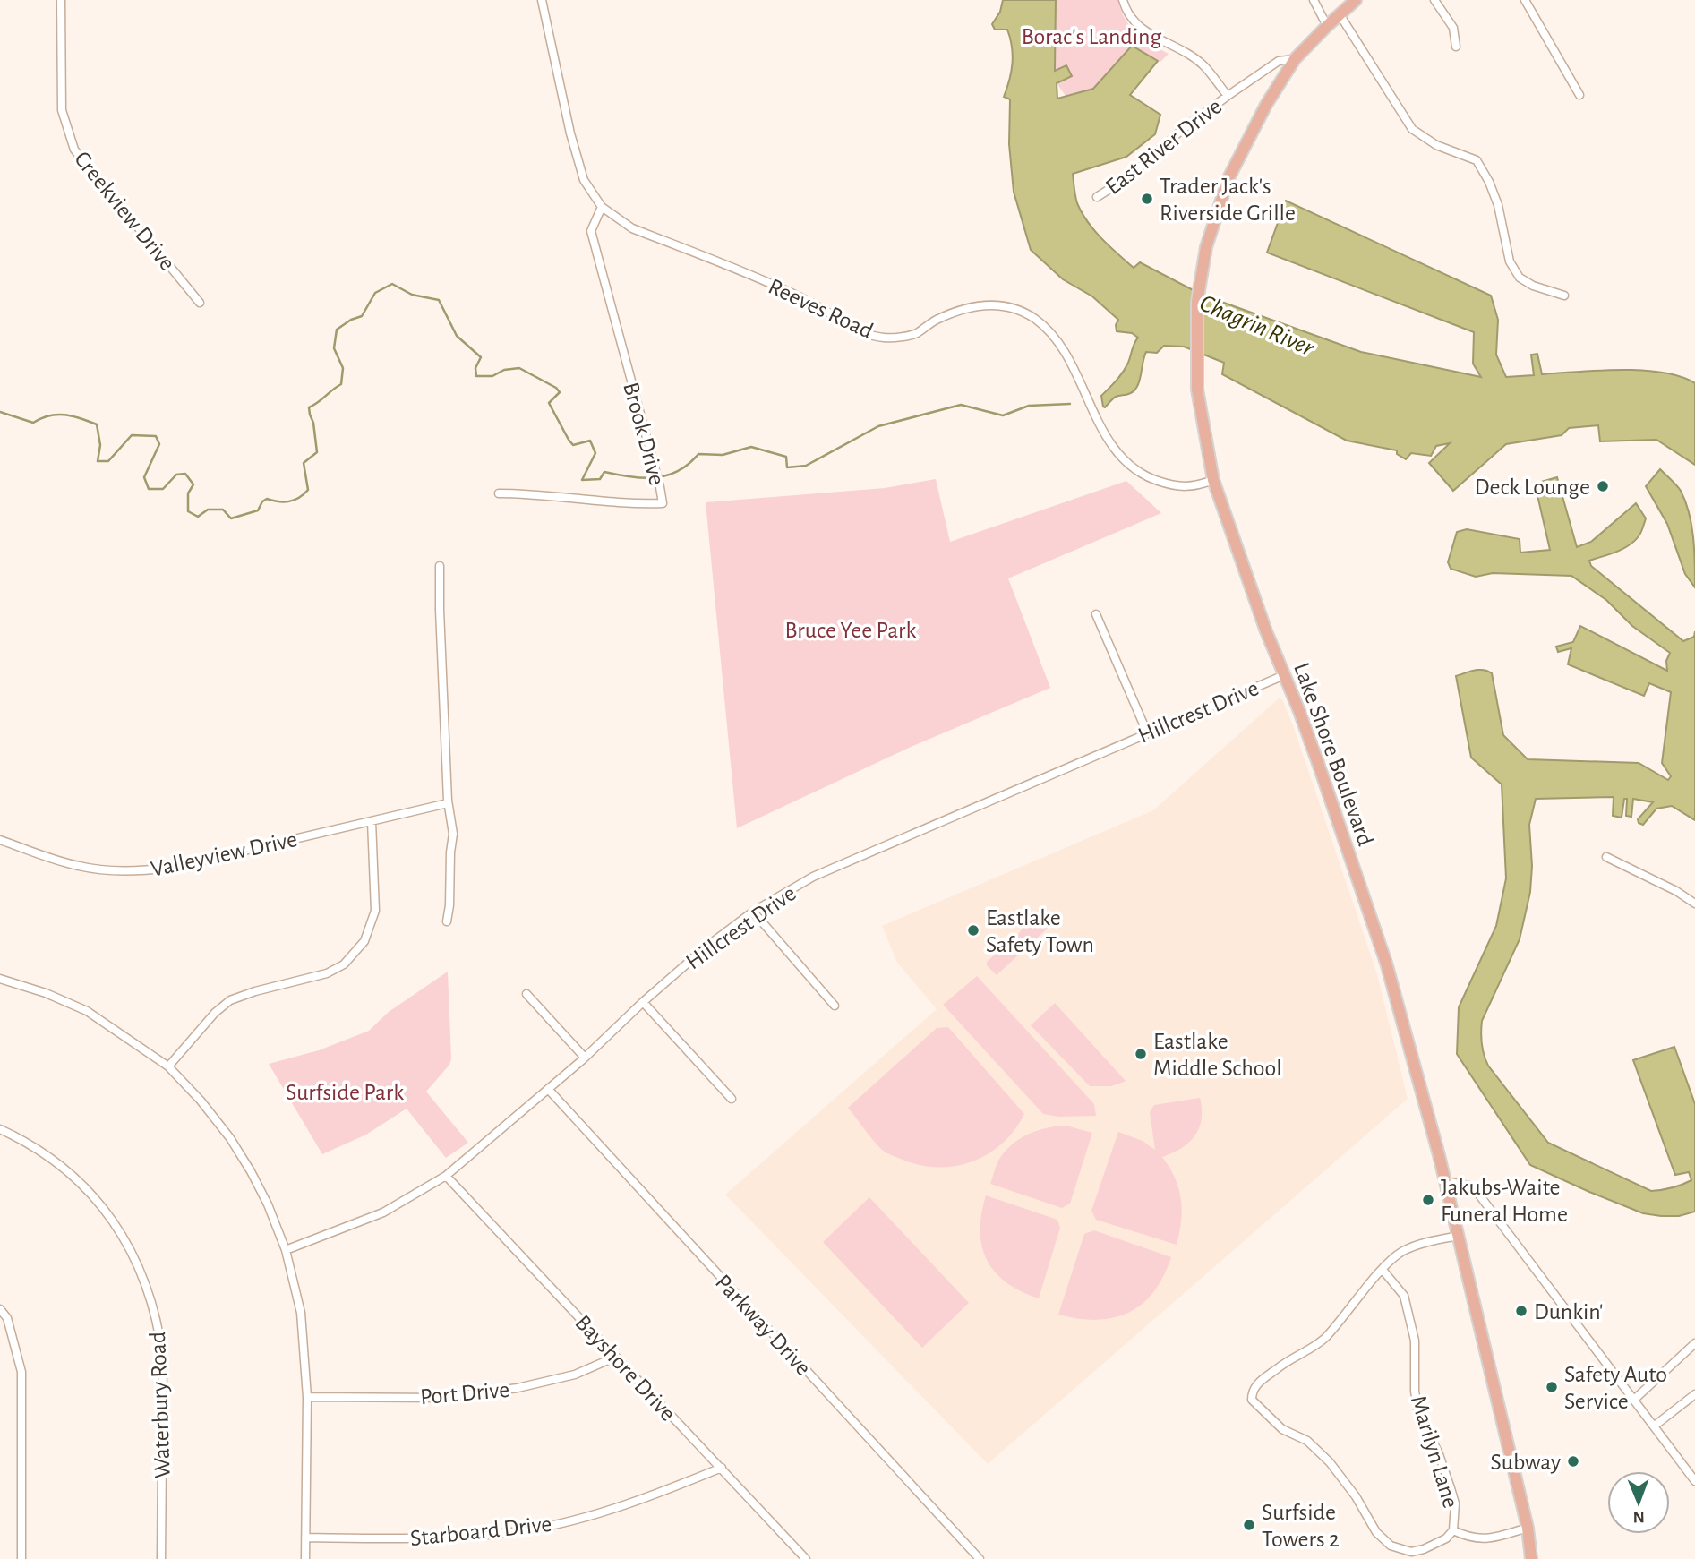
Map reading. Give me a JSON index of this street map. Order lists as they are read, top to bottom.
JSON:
{
  "streets": {
    "main road": ["Lake Shore Boulevard"],
    "street": [
      "East River Drive",
      "Creekview Drive",
      "Reeves Road",
      "Brook Drive",
      "Hillcrest Drive",
      "Valleyview Drive",
      "Parkway Drive",
      "Bayshore Drive",
      "Port Drive",
      "Waterbury Road",
      "Marilyn Lane",
      "Starboard Drive"
    ]
  },
  "crossings": [
    ["East River Drive", "Lake Shore Boulevard"],
    ["Reeves Road", "Brook Drive"],
    ["Reeves Road", "Lake Shore Boulevard"],
    ["Hillcrest Drive", "Lake Shore Boulevard"],
    ["Hillcrest Drive", "Parkway Drive"],
    ["Hillcrest Drive", "Bayshore Drive"],
    ["Bayshore Drive", "Port Drive"],
    ["Bayshore Drive", "Starboard Drive"]
  ],
  "water": ["Chagrin River"],
  "parks": ["Borac's Landing", "Bruce Yee Park", "Surfside Park"],
  "places": [
    "Trader Jack's Riverside Grille",
    "Deck Lounge",
    "Eastlake Safety Town",
    "Eastlake Middle School",
    "Jakubs-Waite Funeral Home",
    "Dunkin'",
    "Safety Auto Service",
    "Subway",
    "Surfside Towers 2"
  ],
  "north": "bottom"
}
